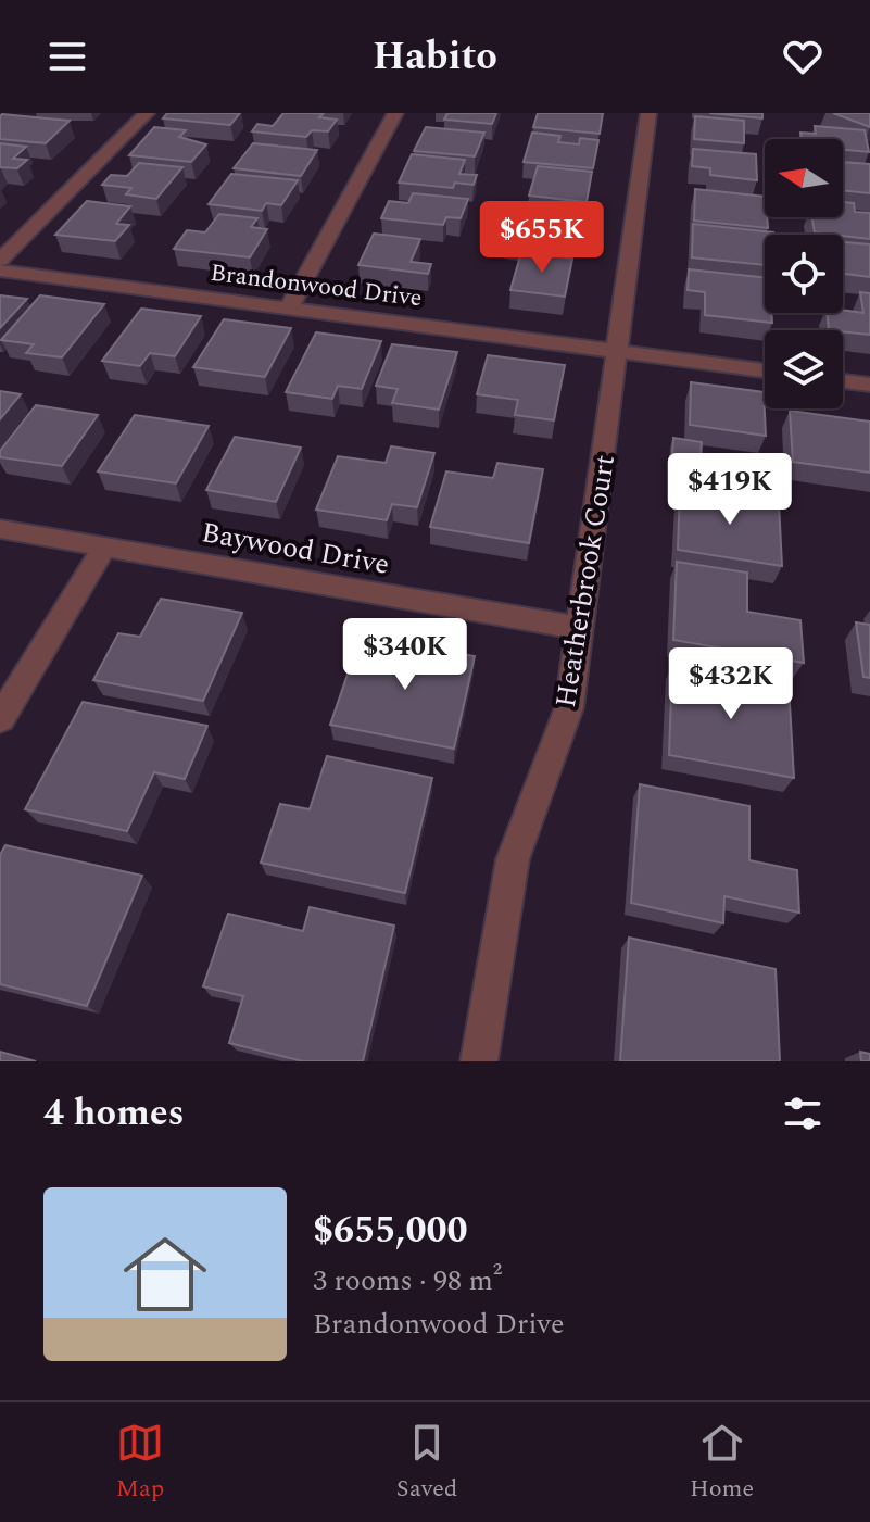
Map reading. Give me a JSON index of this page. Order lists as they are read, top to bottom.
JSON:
{
  "streets": {
    "street": ["Brandonwood Drive", "Baywood Drive", "Heatherbrook Court"]
  },
  "crossings": [
    ["Brandonwood Drive", "Heatherbrook Court"],
    ["Baywood Drive", "Heatherbrook Court"]
  ],
  "north": "left",
  "page": {
    "header": "Habito",
    "price": [
      "$655K",
      "$419K",
      "$340K",
      "$432K"
    ],
    "heading": "4 homes",
    "list": [
      {
        "name": "$655,000",
        "note": "3 rooms · 98 m² · Brandonwood Drive"
      }
    ],
    "tabs": ["Map", "Saved", "Home"]
  }
}
